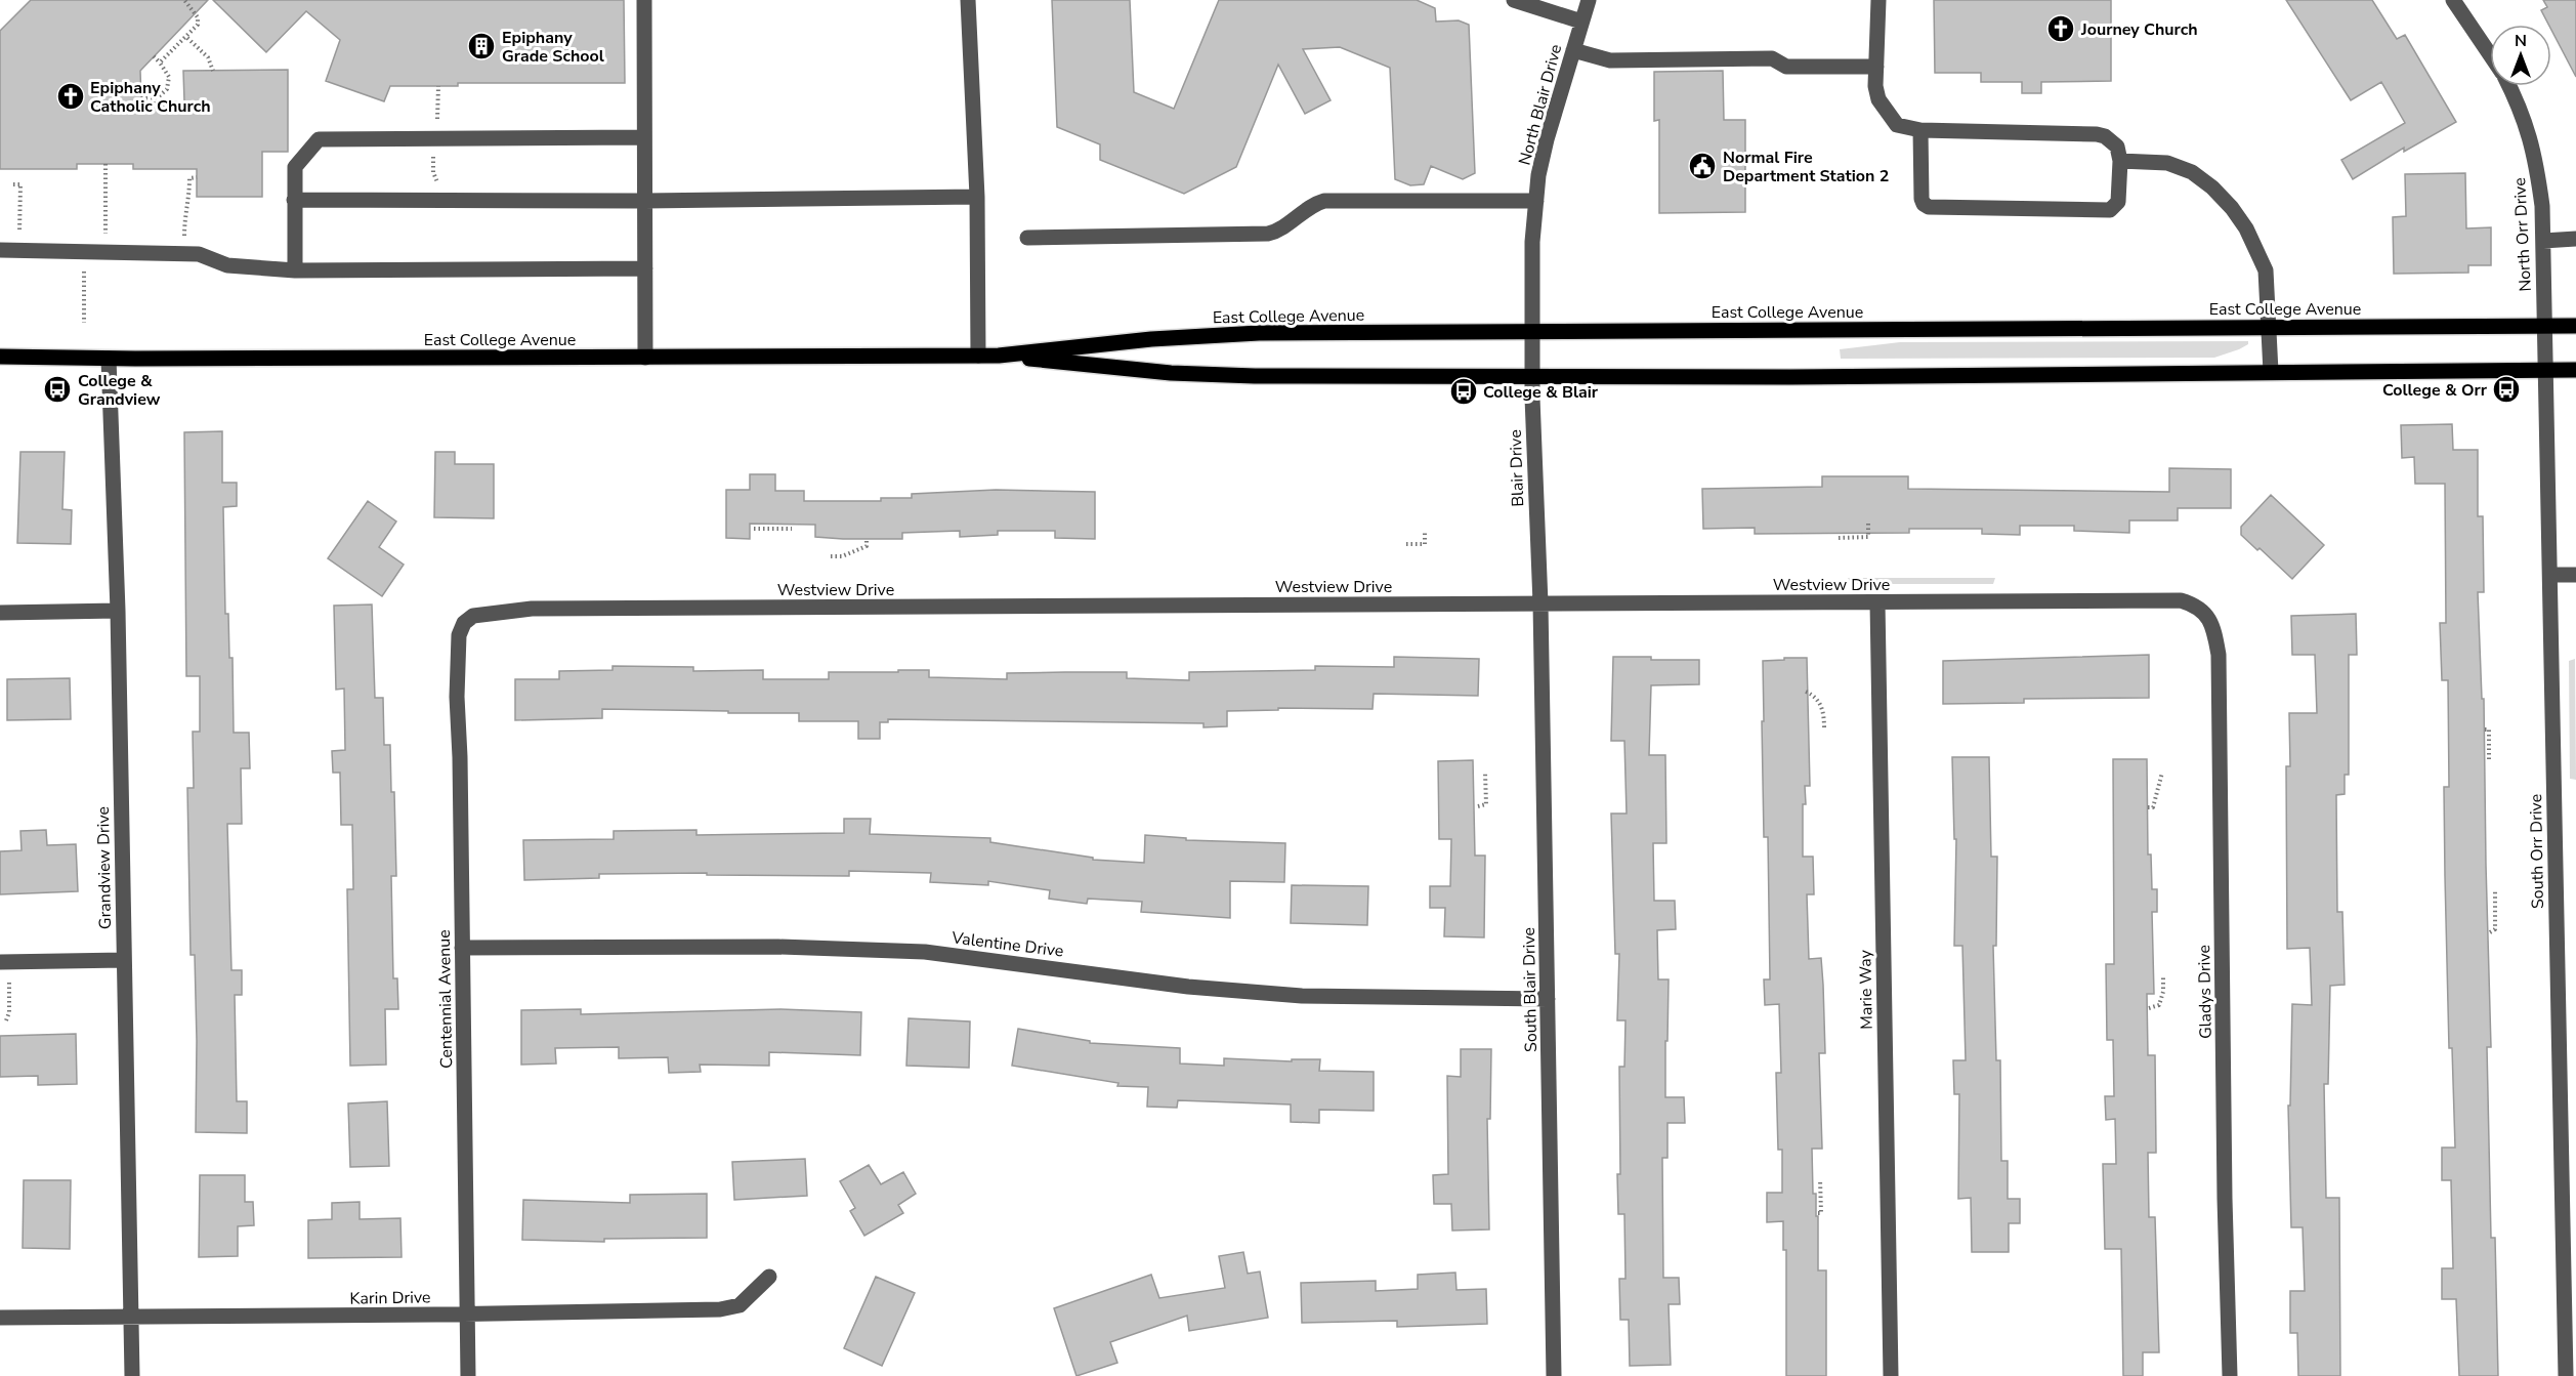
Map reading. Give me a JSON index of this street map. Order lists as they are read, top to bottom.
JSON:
{
  "streets": {
    "main road": ["East College Avenue"],
    "street": [
      "North Blair Drive",
      "North Orr Drive",
      "Blair Drive",
      "Westview Drive",
      "South Orr Drive",
      "Grandview Drive",
      "Valentine Drive",
      "South Blair Drive",
      "Marie Way",
      "Gladys Drive",
      "Centennial Avenue",
      "Karin Drive"
    ]
  },
  "crossings": [
    ["North Blair Drive", "East College Avenue"],
    ["North Blair Drive", "Blair Drive"],
    ["North Orr Drive", "East College Avenue"],
    ["North Orr Drive", "South Orr Drive"],
    ["East College Avenue", "Blair Drive"],
    ["East College Avenue", "South Orr Drive"],
    ["East College Avenue", "Grandview Drive"],
    ["Blair Drive", "Westview Drive"],
    ["Blair Drive", "South Blair Drive"],
    ["Westview Drive", "South Blair Drive"],
    ["Westview Drive", "Marie Way"],
    ["Westview Drive", "Gladys Drive"],
    ["Westview Drive", "Centennial Avenue"],
    ["Grandview Drive", "Karin Drive"],
    ["Valentine Drive", "South Blair Drive"],
    ["Valentine Drive", "Centennial Avenue"],
    ["Centennial Avenue", "Karin Drive"]
  ],
  "places": {
    "church": ["Journey Church", "Epiphany Catholic Church"],
    "building": ["Epiphany Grade School"],
    "public building": ["Normal Fire Department Station 2"],
    "bus stop": ["College & Grandview", "College & Orr", "College & Blair"]
  },
  "north": "top"
}
